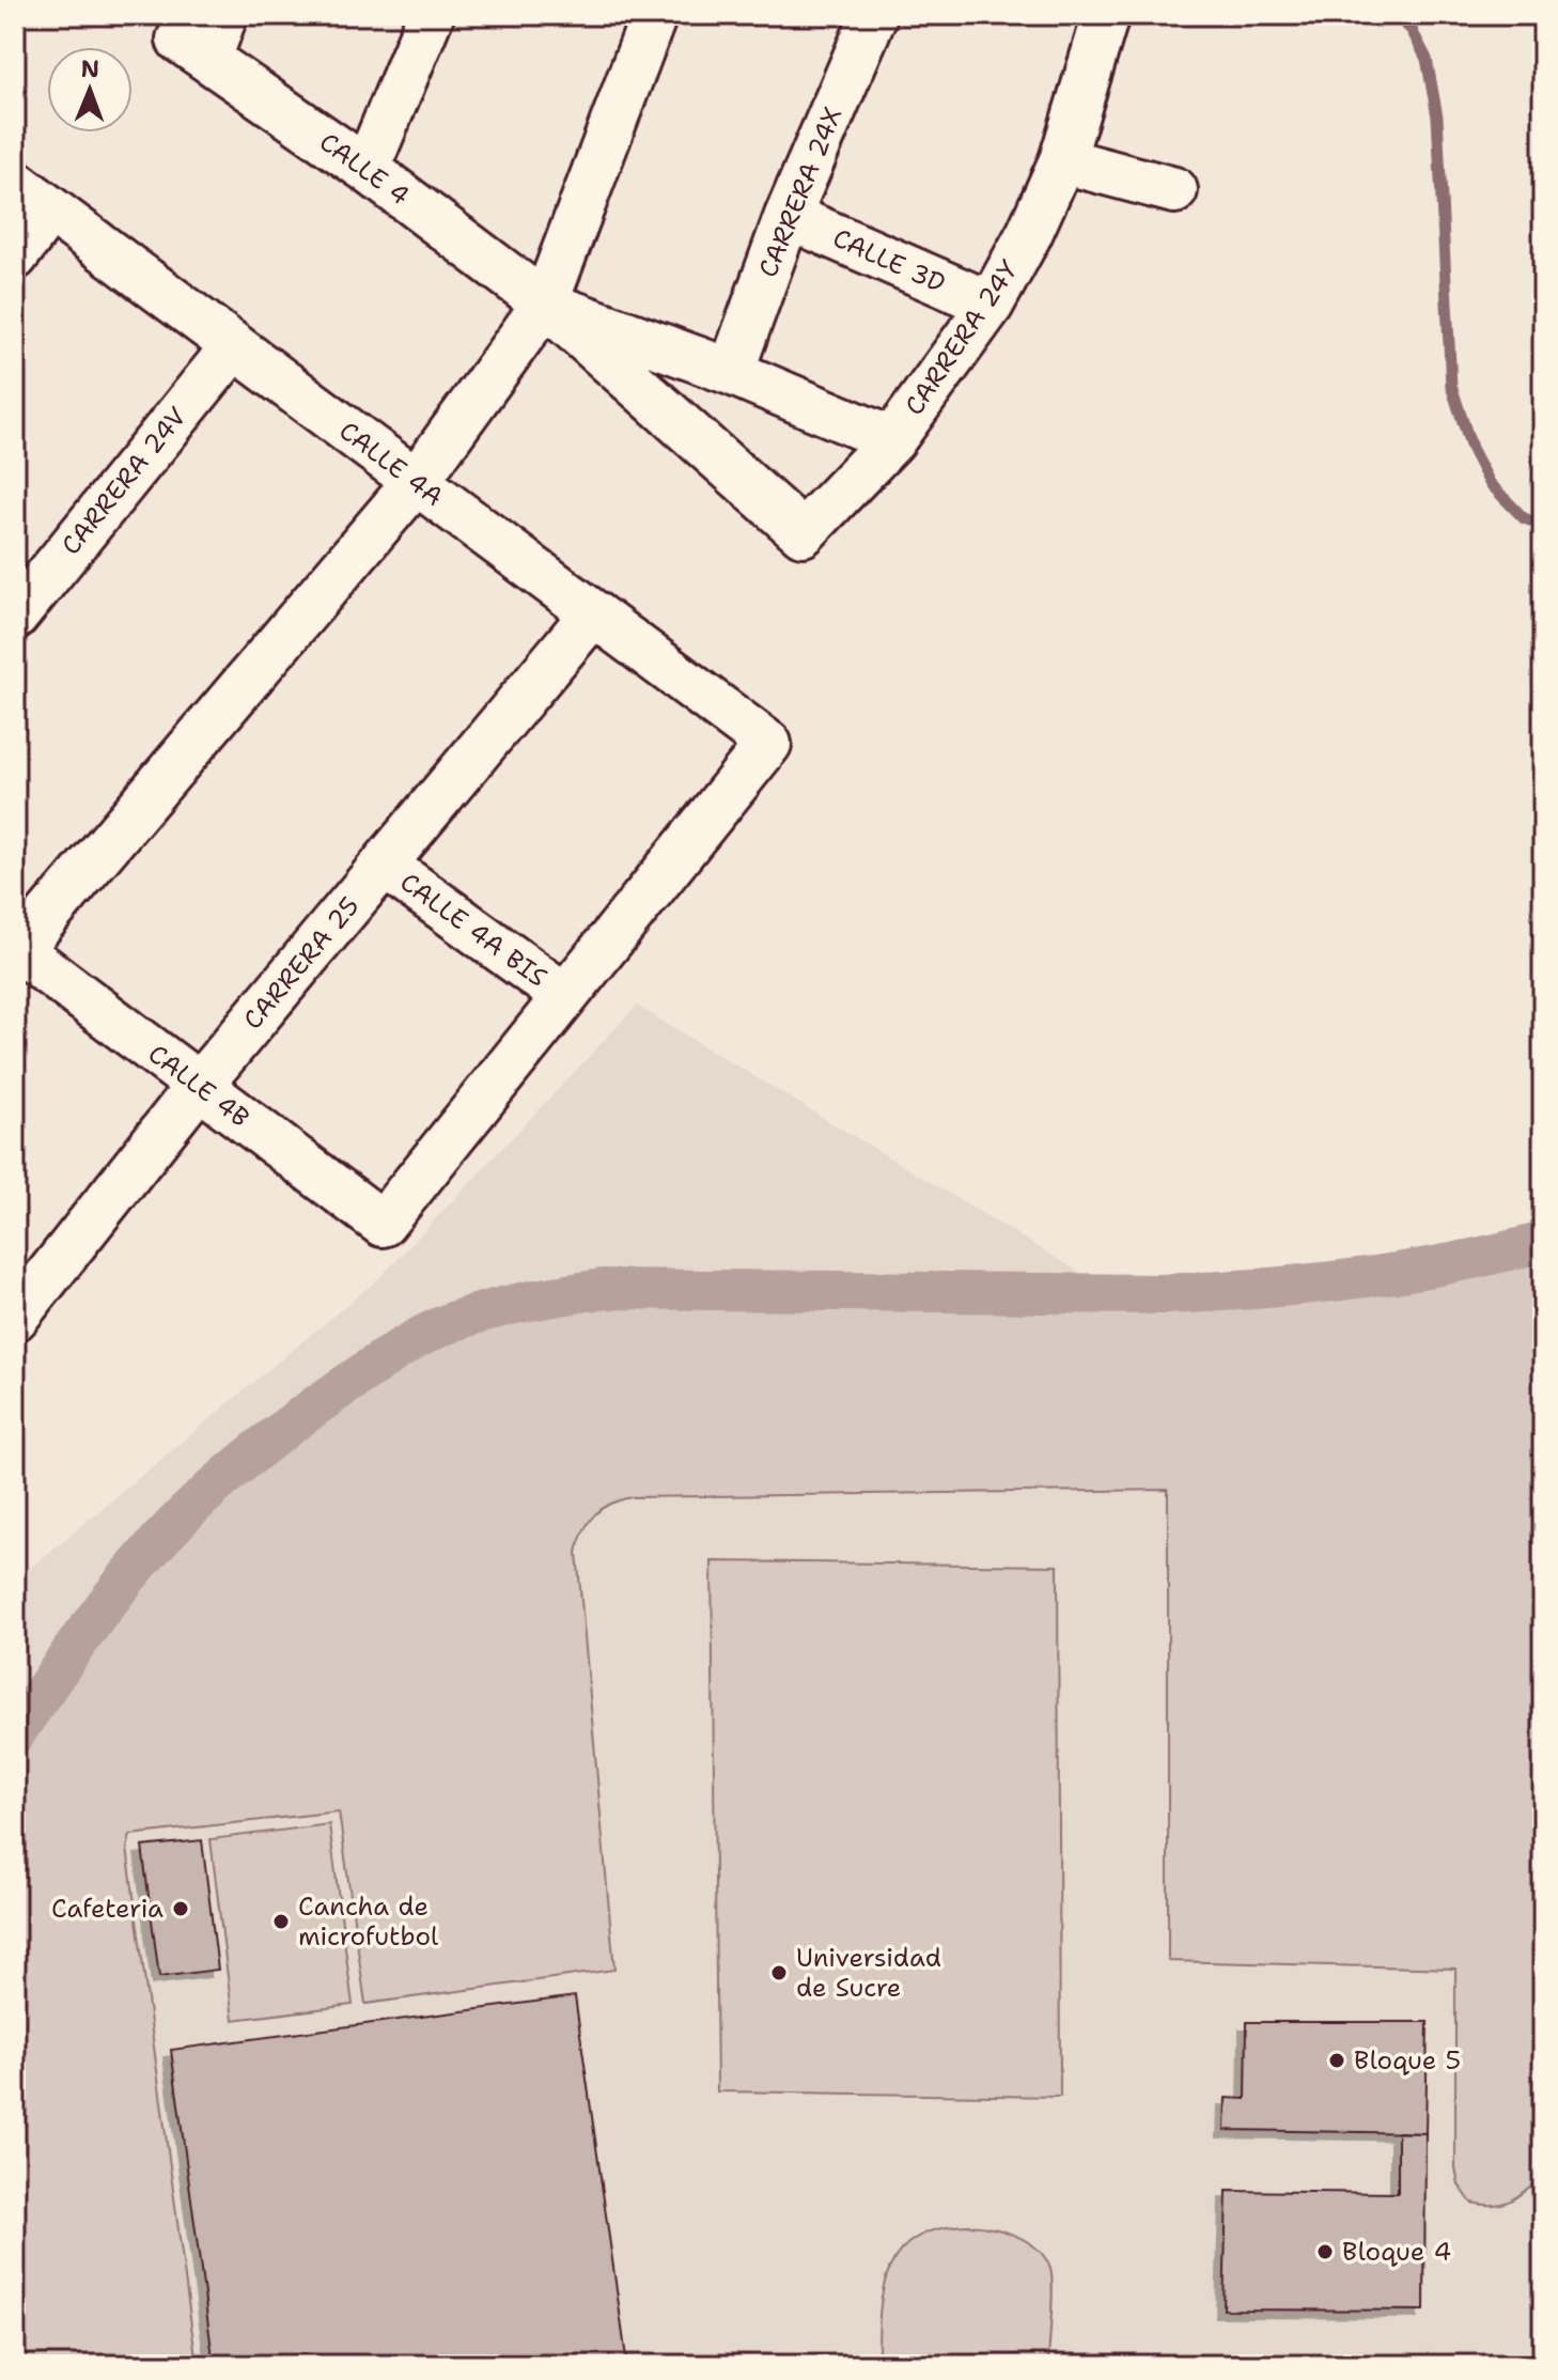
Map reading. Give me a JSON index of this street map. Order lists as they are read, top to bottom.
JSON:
{
  "streets": {
    "street": [
      "CALLE 4",
      "CARRERA 24X",
      "CALLE 3D",
      "CARRERA 24Y",
      "CALLE 4A",
      "CARRERA 24V",
      "CALLE 4A BIS",
      "CARRERA 25",
      "CALLE 4B"
    ]
  },
  "crossings": [
    ["CALLE 4", "CARRERA 24X"],
    ["CALLE 4", "CARRERA 24Y"],
    ["CARRERA 24X", "CALLE 3D"],
    ["CALLE 3D", "CARRERA 24Y"],
    ["CALLE 4A", "CARRERA 24V"],
    ["CALLE 4A", "CALLE 4A BIS"],
    ["CALLE 4A", "CARRERA 25"],
    ["CALLE 4A", "CALLE 4B"],
    ["CALLE 4A BIS", "CARRERA 25"],
    ["CALLE 4A BIS", "CALLE 4B"],
    ["CARRERA 25", "CALLE 4B"]
  ],
  "places": [
    "Cafeteria",
    "Cancha de microfutbol",
    "Universidad de Sucre",
    "Bloque 5",
    "Bloque 4"
  ],
  "north": "top"
}
